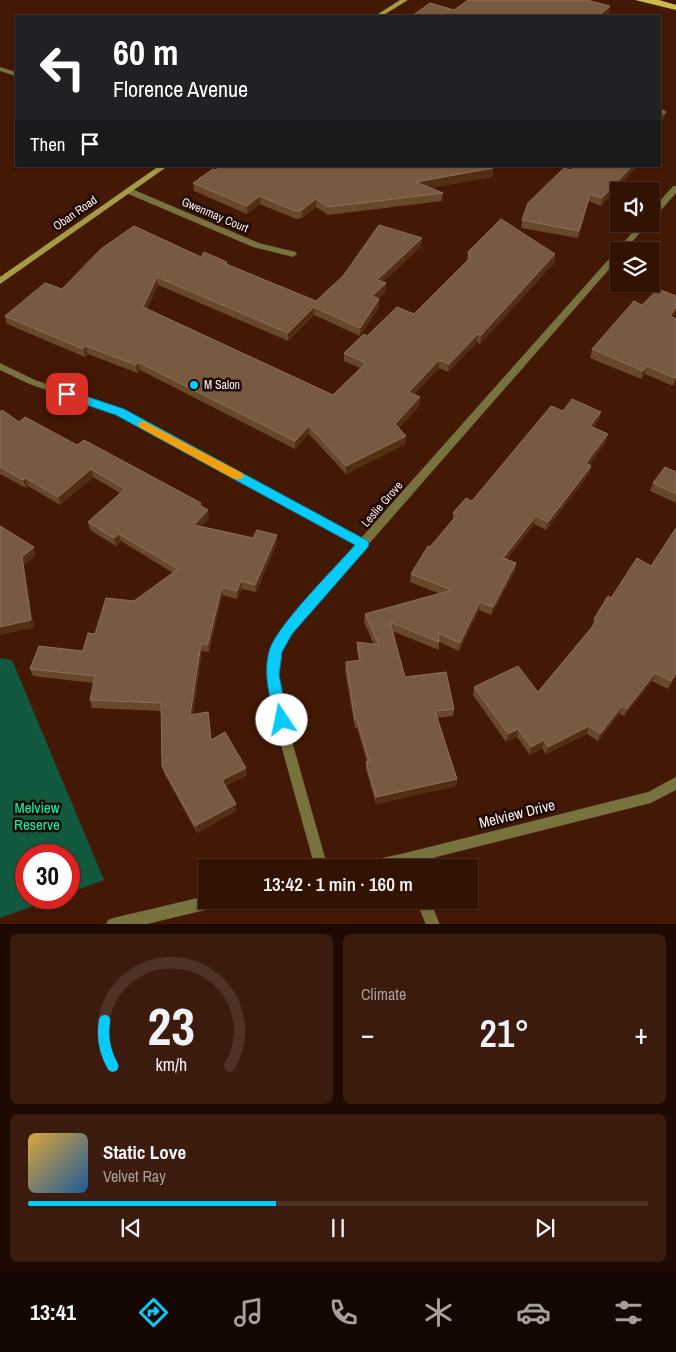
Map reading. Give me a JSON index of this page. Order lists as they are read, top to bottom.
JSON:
{
  "streets": {
    "street": [
      "Oban Road",
      "Gwenmay Court",
      "Leslie Grove",
      "Melview Drive"
    ]
  },
  "crossings": [
    ["Oban Road", "Gwenmay Court"]
  ],
  "parks": ["Melview Reserve"],
  "places": ["M Salon"],
  "page": {
    "turn": ["60 m", "Florence Avenue"],
    "then": "Then",
    "limit": "30",
    "trip": "13:42 · 1 min · 160 m",
    "tile": "Climate",
    "heat": ["−", "21°", "+"],
    "song": ["Static Love", "Velvet Ray"],
    "tabs": "13:41",
    "gauge": ["23", "km/h"]
  }
}
